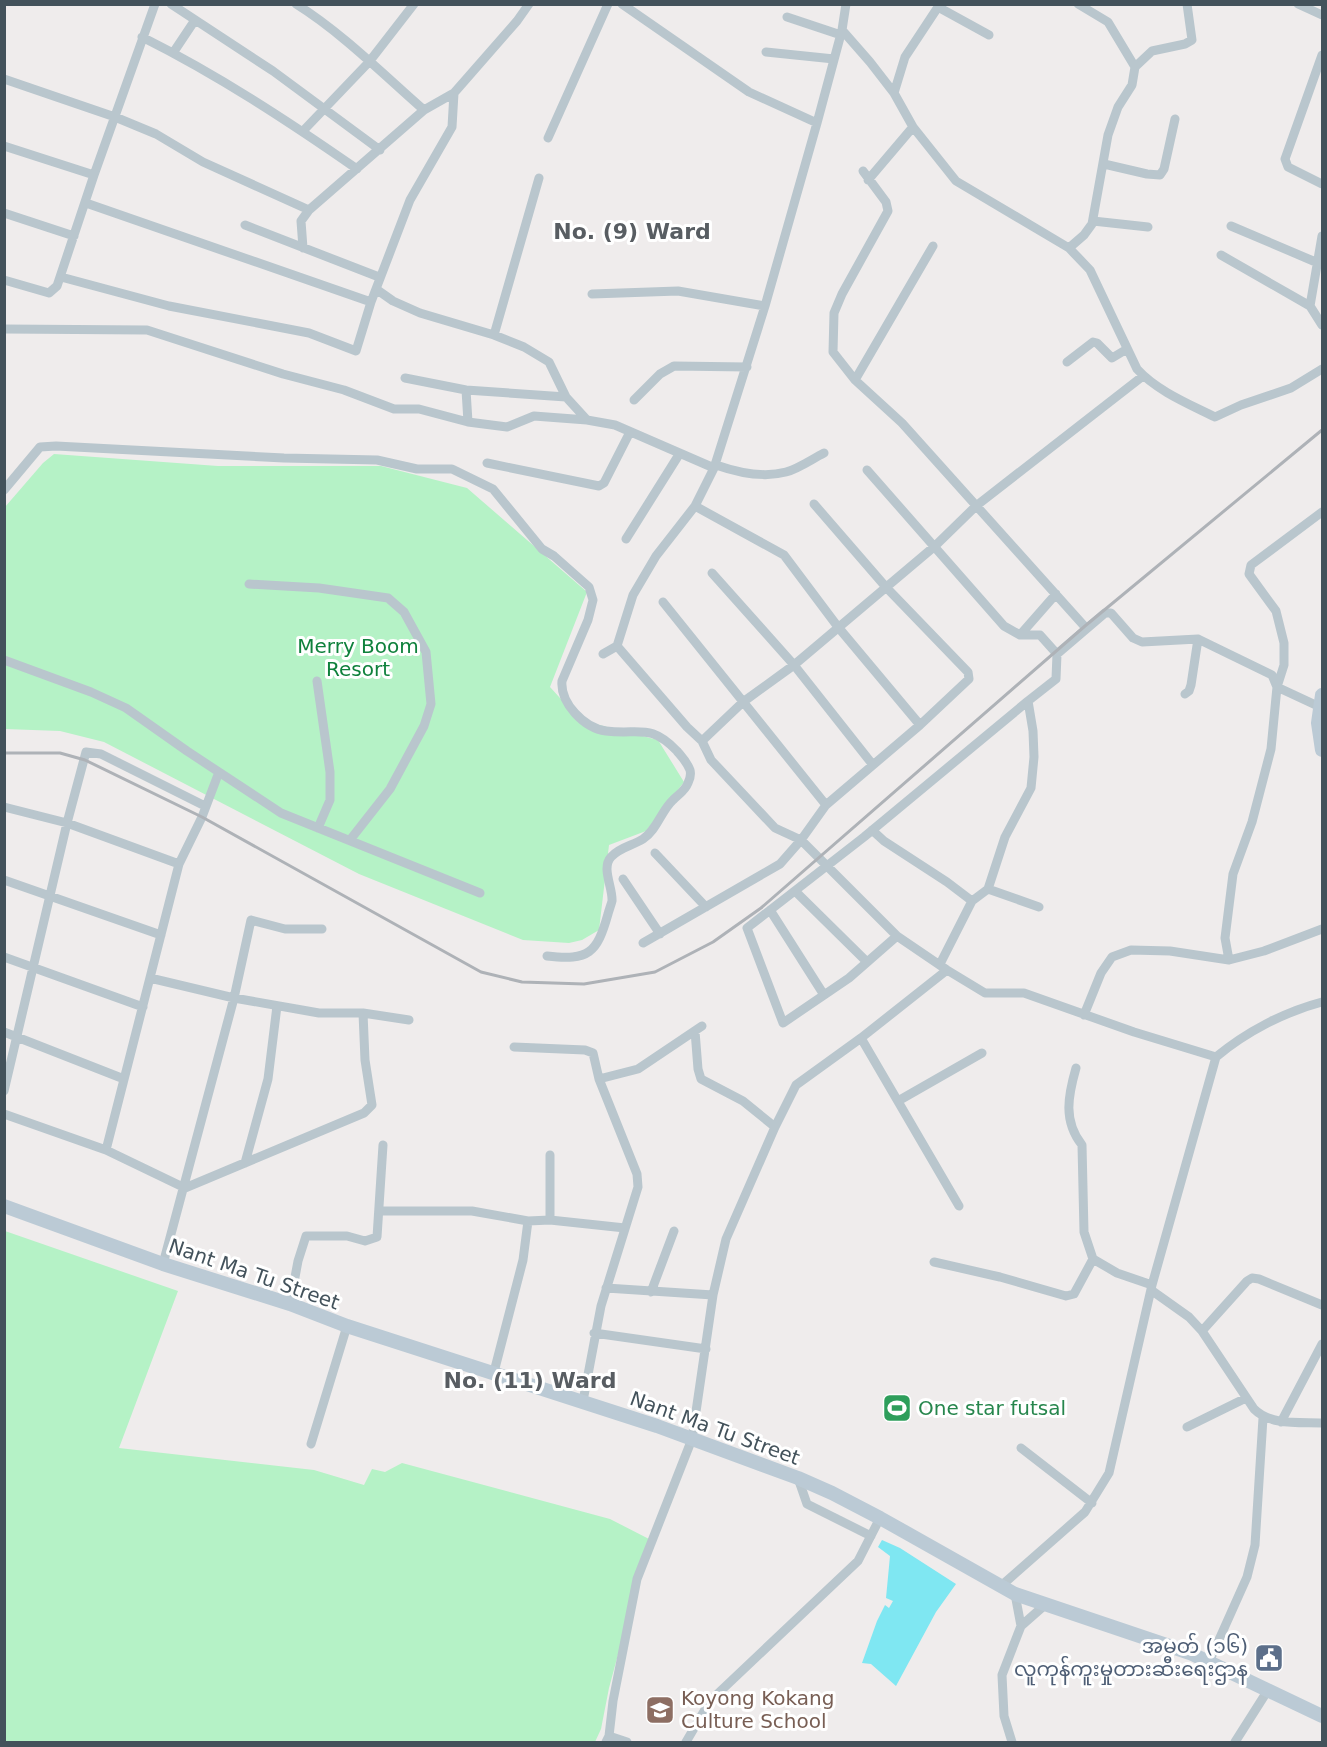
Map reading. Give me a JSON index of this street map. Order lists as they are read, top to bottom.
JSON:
{
  "streets": {
    "main road": ["Nant Ma Tu Street"]
  },
  "districts": ["No. (9) Ward", "No. (11) Ward"],
  "parks": ["Merry Boom Resort"],
  "places": {
    "sports": ["One star futsal"],
    "public building": ["အမှတ် (၁၆) လူကုန်ကူးမှုတားဆီးရေးဌာန"],
    "school or university": ["Koyong Kokang Culture School"]
  }
}
